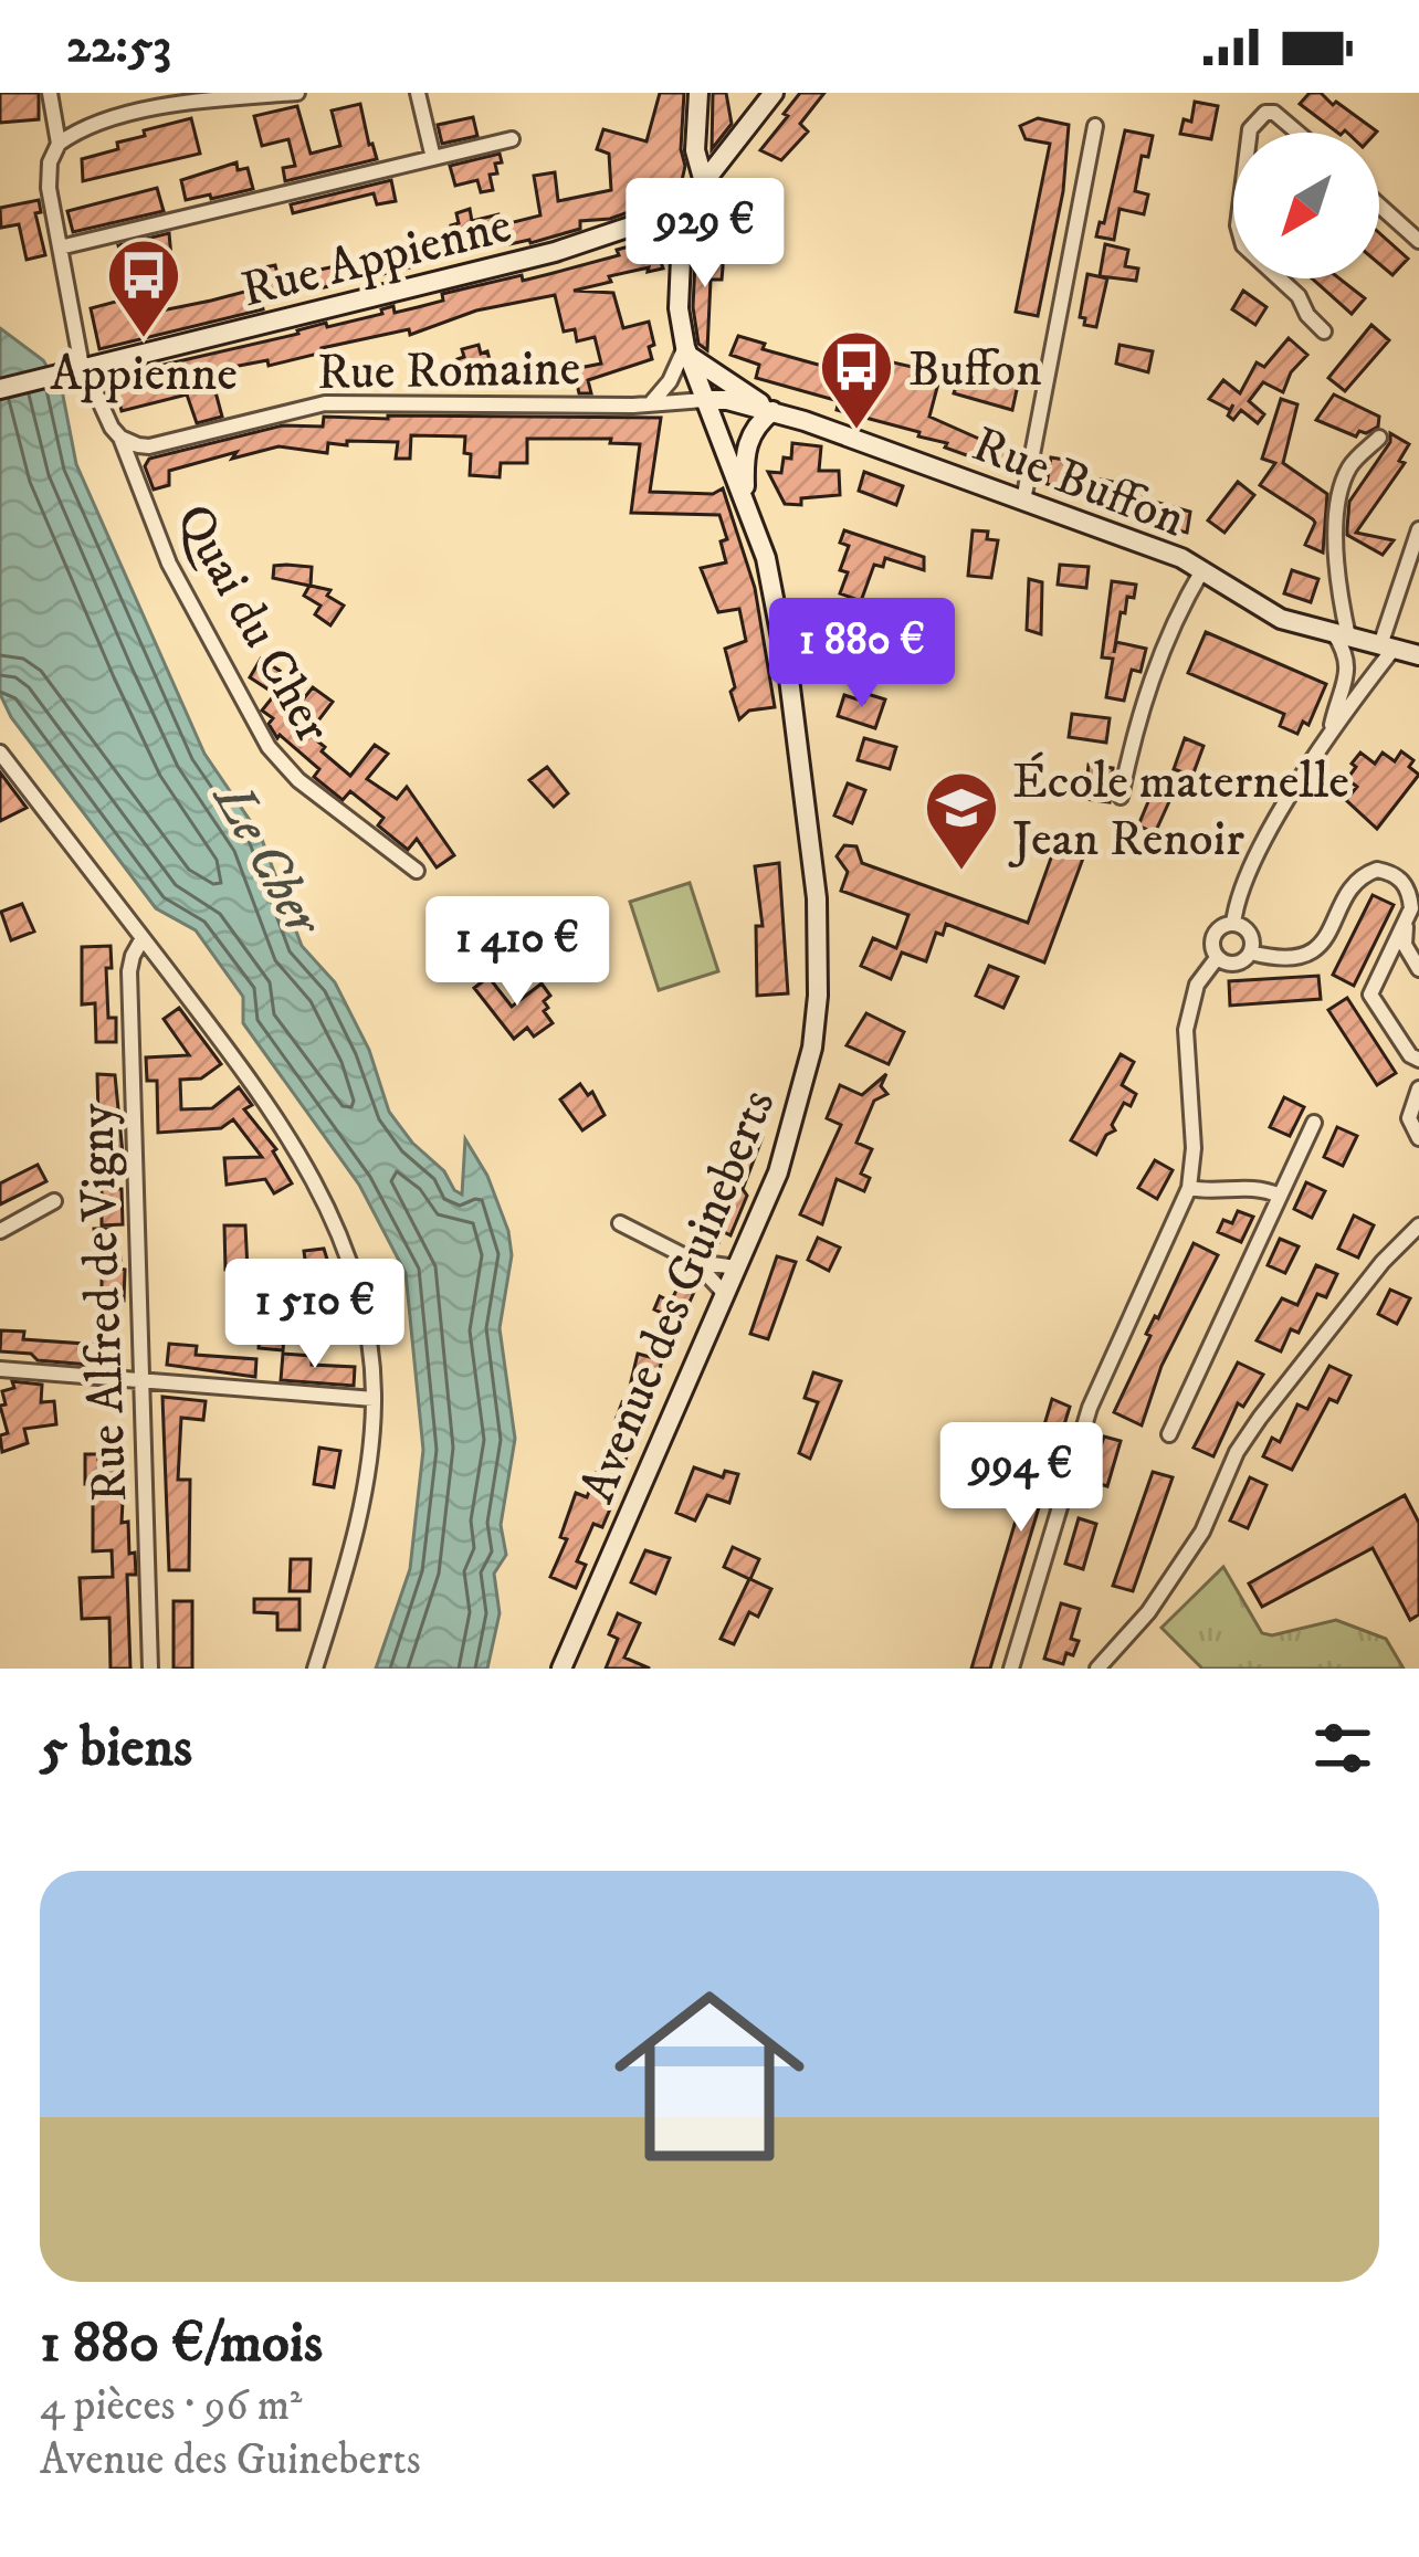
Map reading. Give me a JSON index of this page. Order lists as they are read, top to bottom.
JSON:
{
  "streets": {
    "main road": ["Rue Appienne", "Rue Buffon", "Avenue des Guineberts"],
    "street": ["Rue Romaine", "Quai du Cher", "Rue Alfred de Vigny"]
  },
  "crossings": [
    ["Rue Appienne", "Avenue des Guineberts"],
    ["Rue Romaine", "Rue Buffon"],
    ["Rue Romaine", "Quai du Cher"],
    ["Rue Romaine", "Avenue des Guineberts"],
    ["Rue Buffon", "Avenue des Guineberts"]
  ],
  "water": ["Le Cher"],
  "places": {
    "bus stop": ["Appienne", "Buffon"],
    "school or university": ["École maternelle Jean Renoir"]
  },
  "north": "bottom left",
  "page": {
    "status": "22:53",
    "price": [
      "929 €",
      "1 880 €",
      "1 410 €",
      "1 510 €",
      "994 €"
    ],
    "heading": "5 biens",
    "list": [
      {
        "name": "1 880 €/mois",
        "note": "4 pièces · 96 m² · Avenue des Guineberts"
      }
    ]
  }
}
